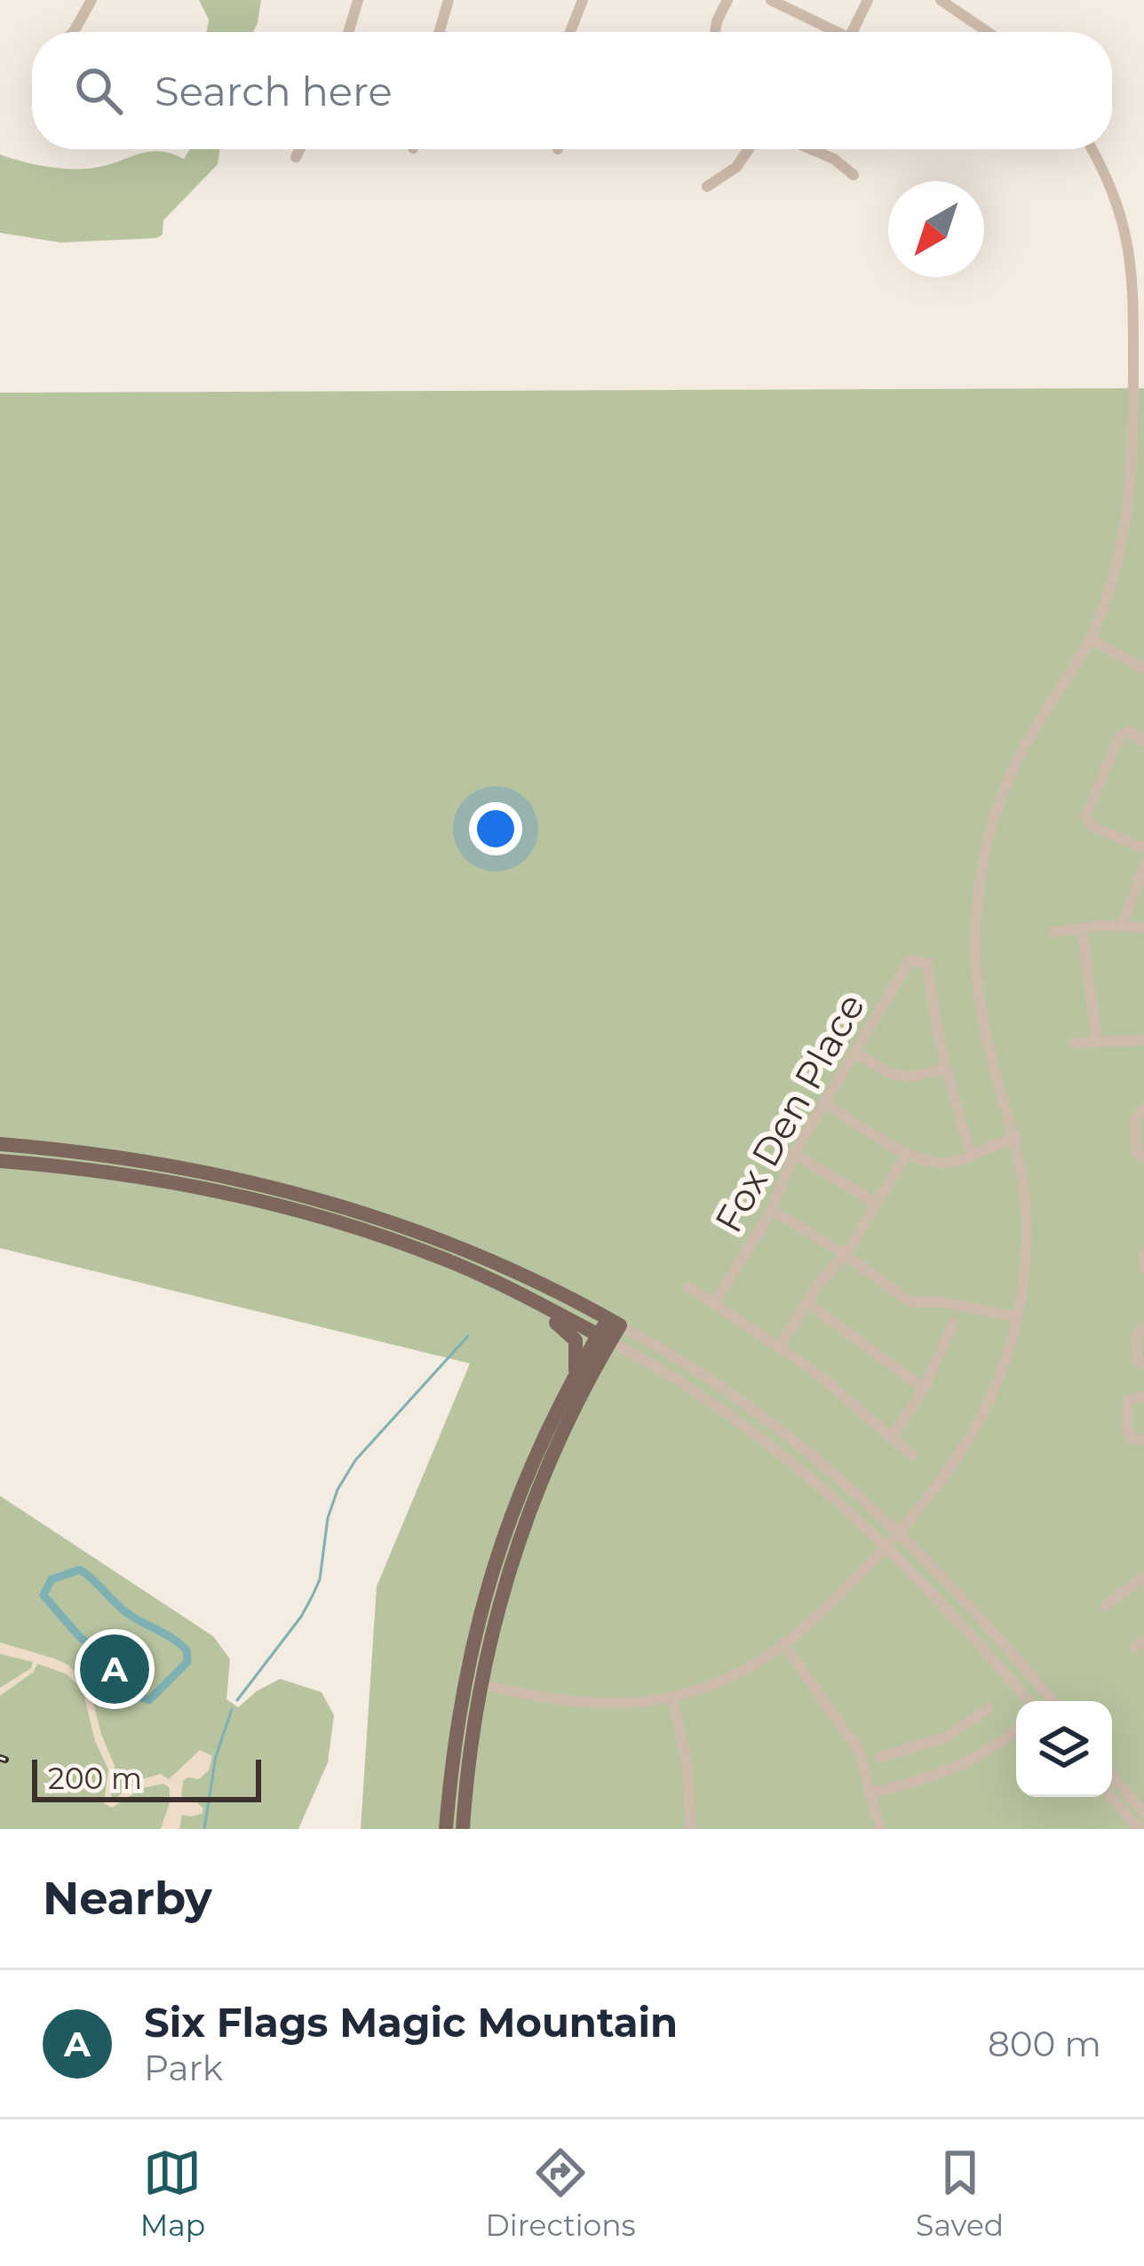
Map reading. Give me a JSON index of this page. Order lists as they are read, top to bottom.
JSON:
{
  "streets": {
    "street": ["Fox Den Place"]
  },
  "scale_bar": "200 m",
  "north": "bottom left",
  "page": {
    "search": "Search here",
    "pins": "A",
    "scale": "200 m",
    "heading": "Nearby",
    "list": [
      {
        "mark": "A",
        "name": "Six Flags Magic Mountain",
        "note": "Park",
        "value": "800 m"
      }
    ],
    "nav": ["Map", "Directions", "Saved"]
  }
}
